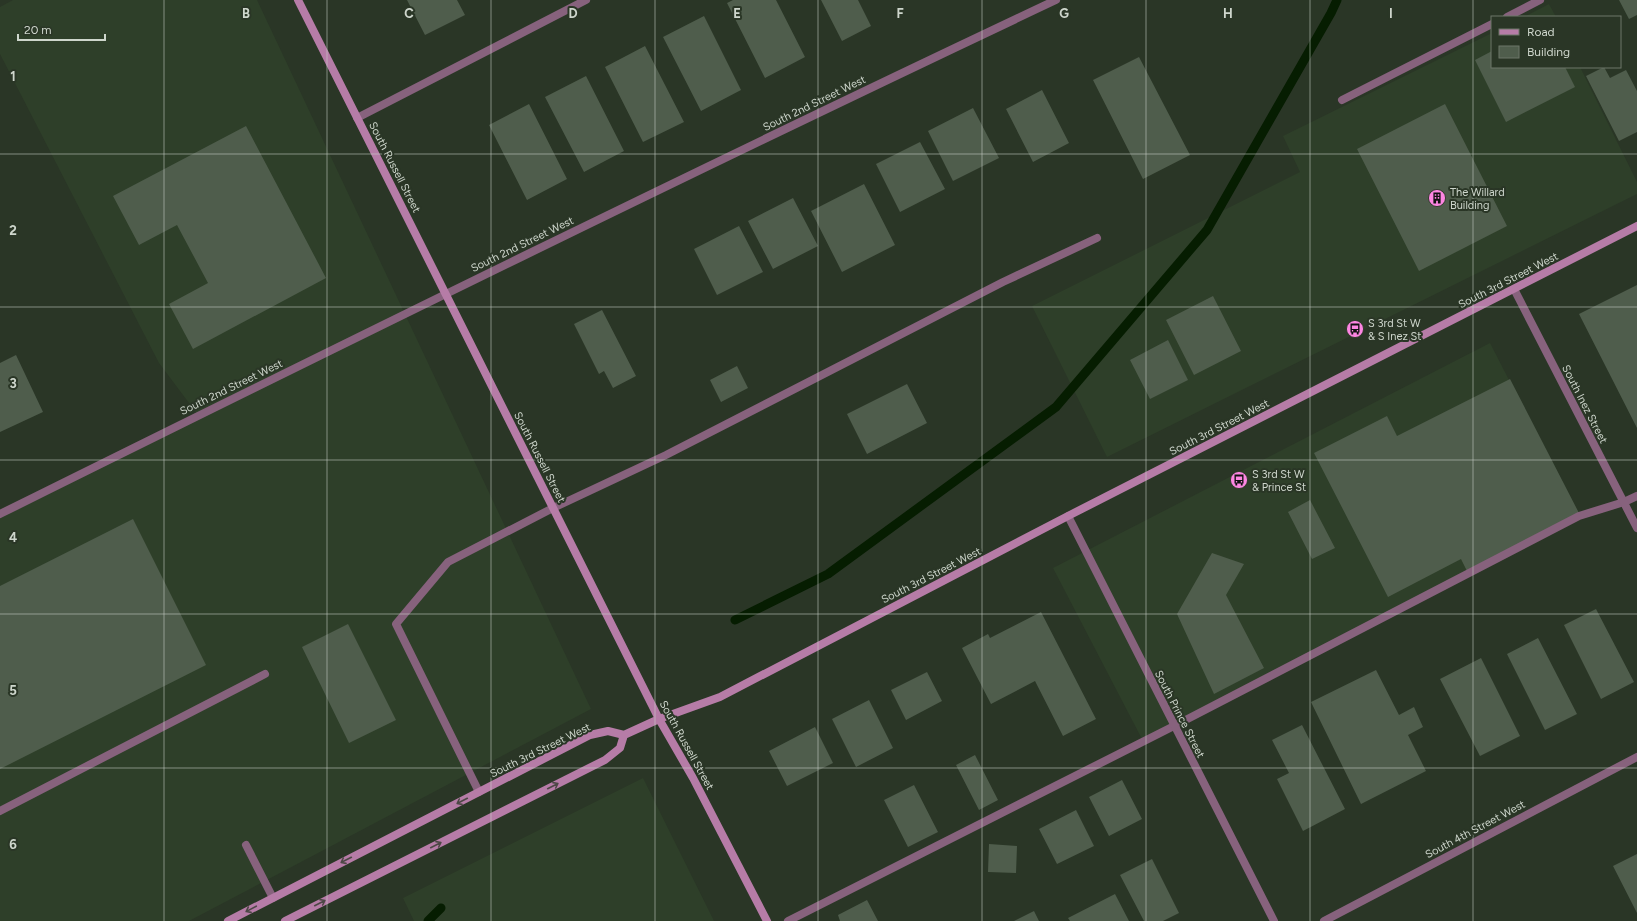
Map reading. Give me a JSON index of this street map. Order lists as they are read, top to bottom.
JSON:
{
  "streets": {
    "main road": ["South Russell Street", "South 3rd Street West"],
    "street": [
      "South 2nd Street West",
      "South Inez Street",
      "South Prince Street",
      "South 4th Street West"
    ]
  },
  "crossings": [
    ["South 2nd Street West", "South Russell Street"],
    ["South Russell Street", "South 3rd Street West"],
    ["South 3rd Street West", "South Inez Street"],
    ["South 3rd Street West", "South Prince Street"]
  ],
  "places": {
    "building": ["The Willard Building"],
    "bus stop": ["S 3rd St W & S Inez St", "S 3rd St W & Prince St"]
  },
  "legend": ["Road", "Building"],
  "scale_bar": "20 m",
  "grid": {
    "columns": [
      "B",
      "C",
      "D",
      "E",
      "F",
      "G",
      "H",
      "I"
    ],
    "rows": [
      "1",
      "2",
      "3",
      "4",
      "5",
      "6"
    ]
  }
}
